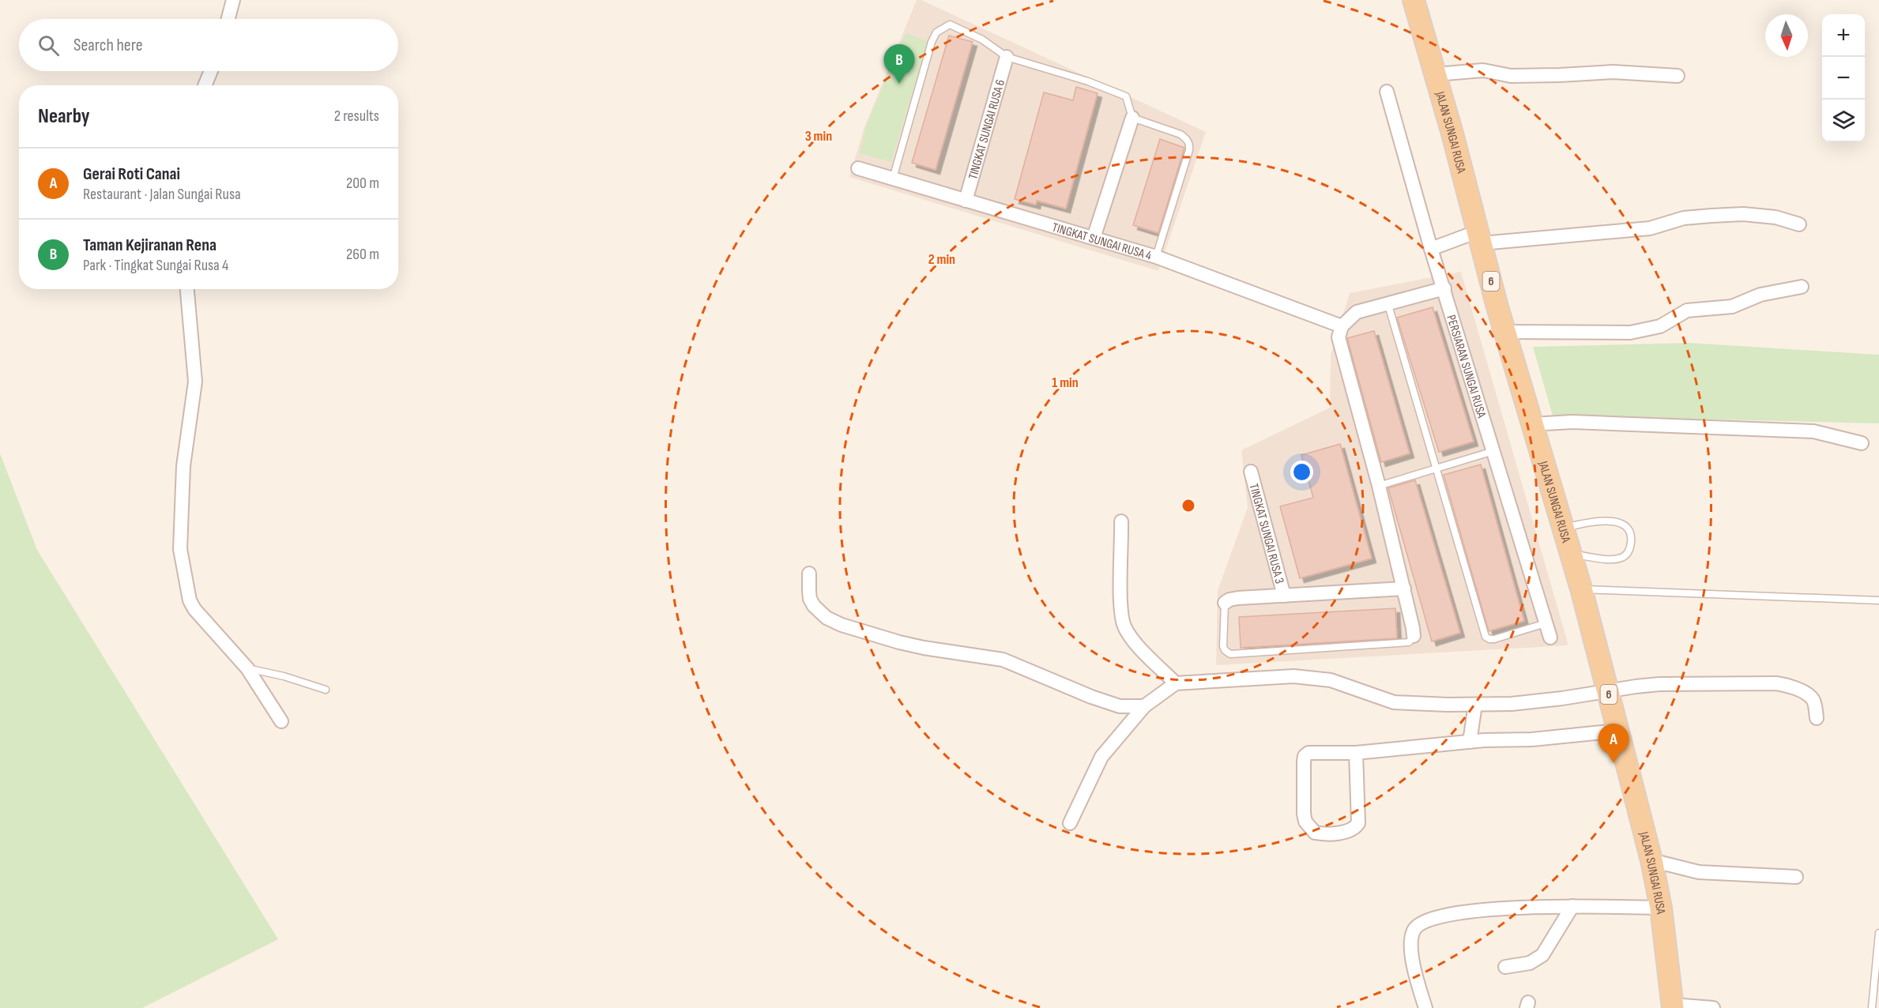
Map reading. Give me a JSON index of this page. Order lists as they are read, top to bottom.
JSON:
{
  "streets": {
    "main road": ["JALAN SUNGAI RUSA", "6"],
    "street": [
      "TINGKAT SUNGAI RUSA 6",
      "TINGKAT SUNGAI RUSA 4",
      "PERSIARAN SUNGAI RUSA",
      "TINGKAT SUNGAI RUSA 3"
    ]
  },
  "crossings": [
    ["TINGKAT SUNGAI RUSA 6", "TINGKAT SUNGAI RUSA 4"]
  ],
  "north": "bottom",
  "page": {
    "map_buttons": ["+", "−"],
    "search": "Search here",
    "pins": ["B", "A"],
    "heading": ["Nearby", "2 results"],
    "list": [
      {
        "mark": "A",
        "name": "Gerai Roti Canai",
        "note": "Restaurant · Jalan Sungai Rusa",
        "value": "200 m"
      },
      {
        "mark": "B",
        "name": "Taman Kejiranan Rena",
        "note": "Park · Tingkat Sungai Rusa 4",
        "value": "260 m"
      }
    ]
  },
  "rings": ["3 min", "2 min", "1 min"]
}
